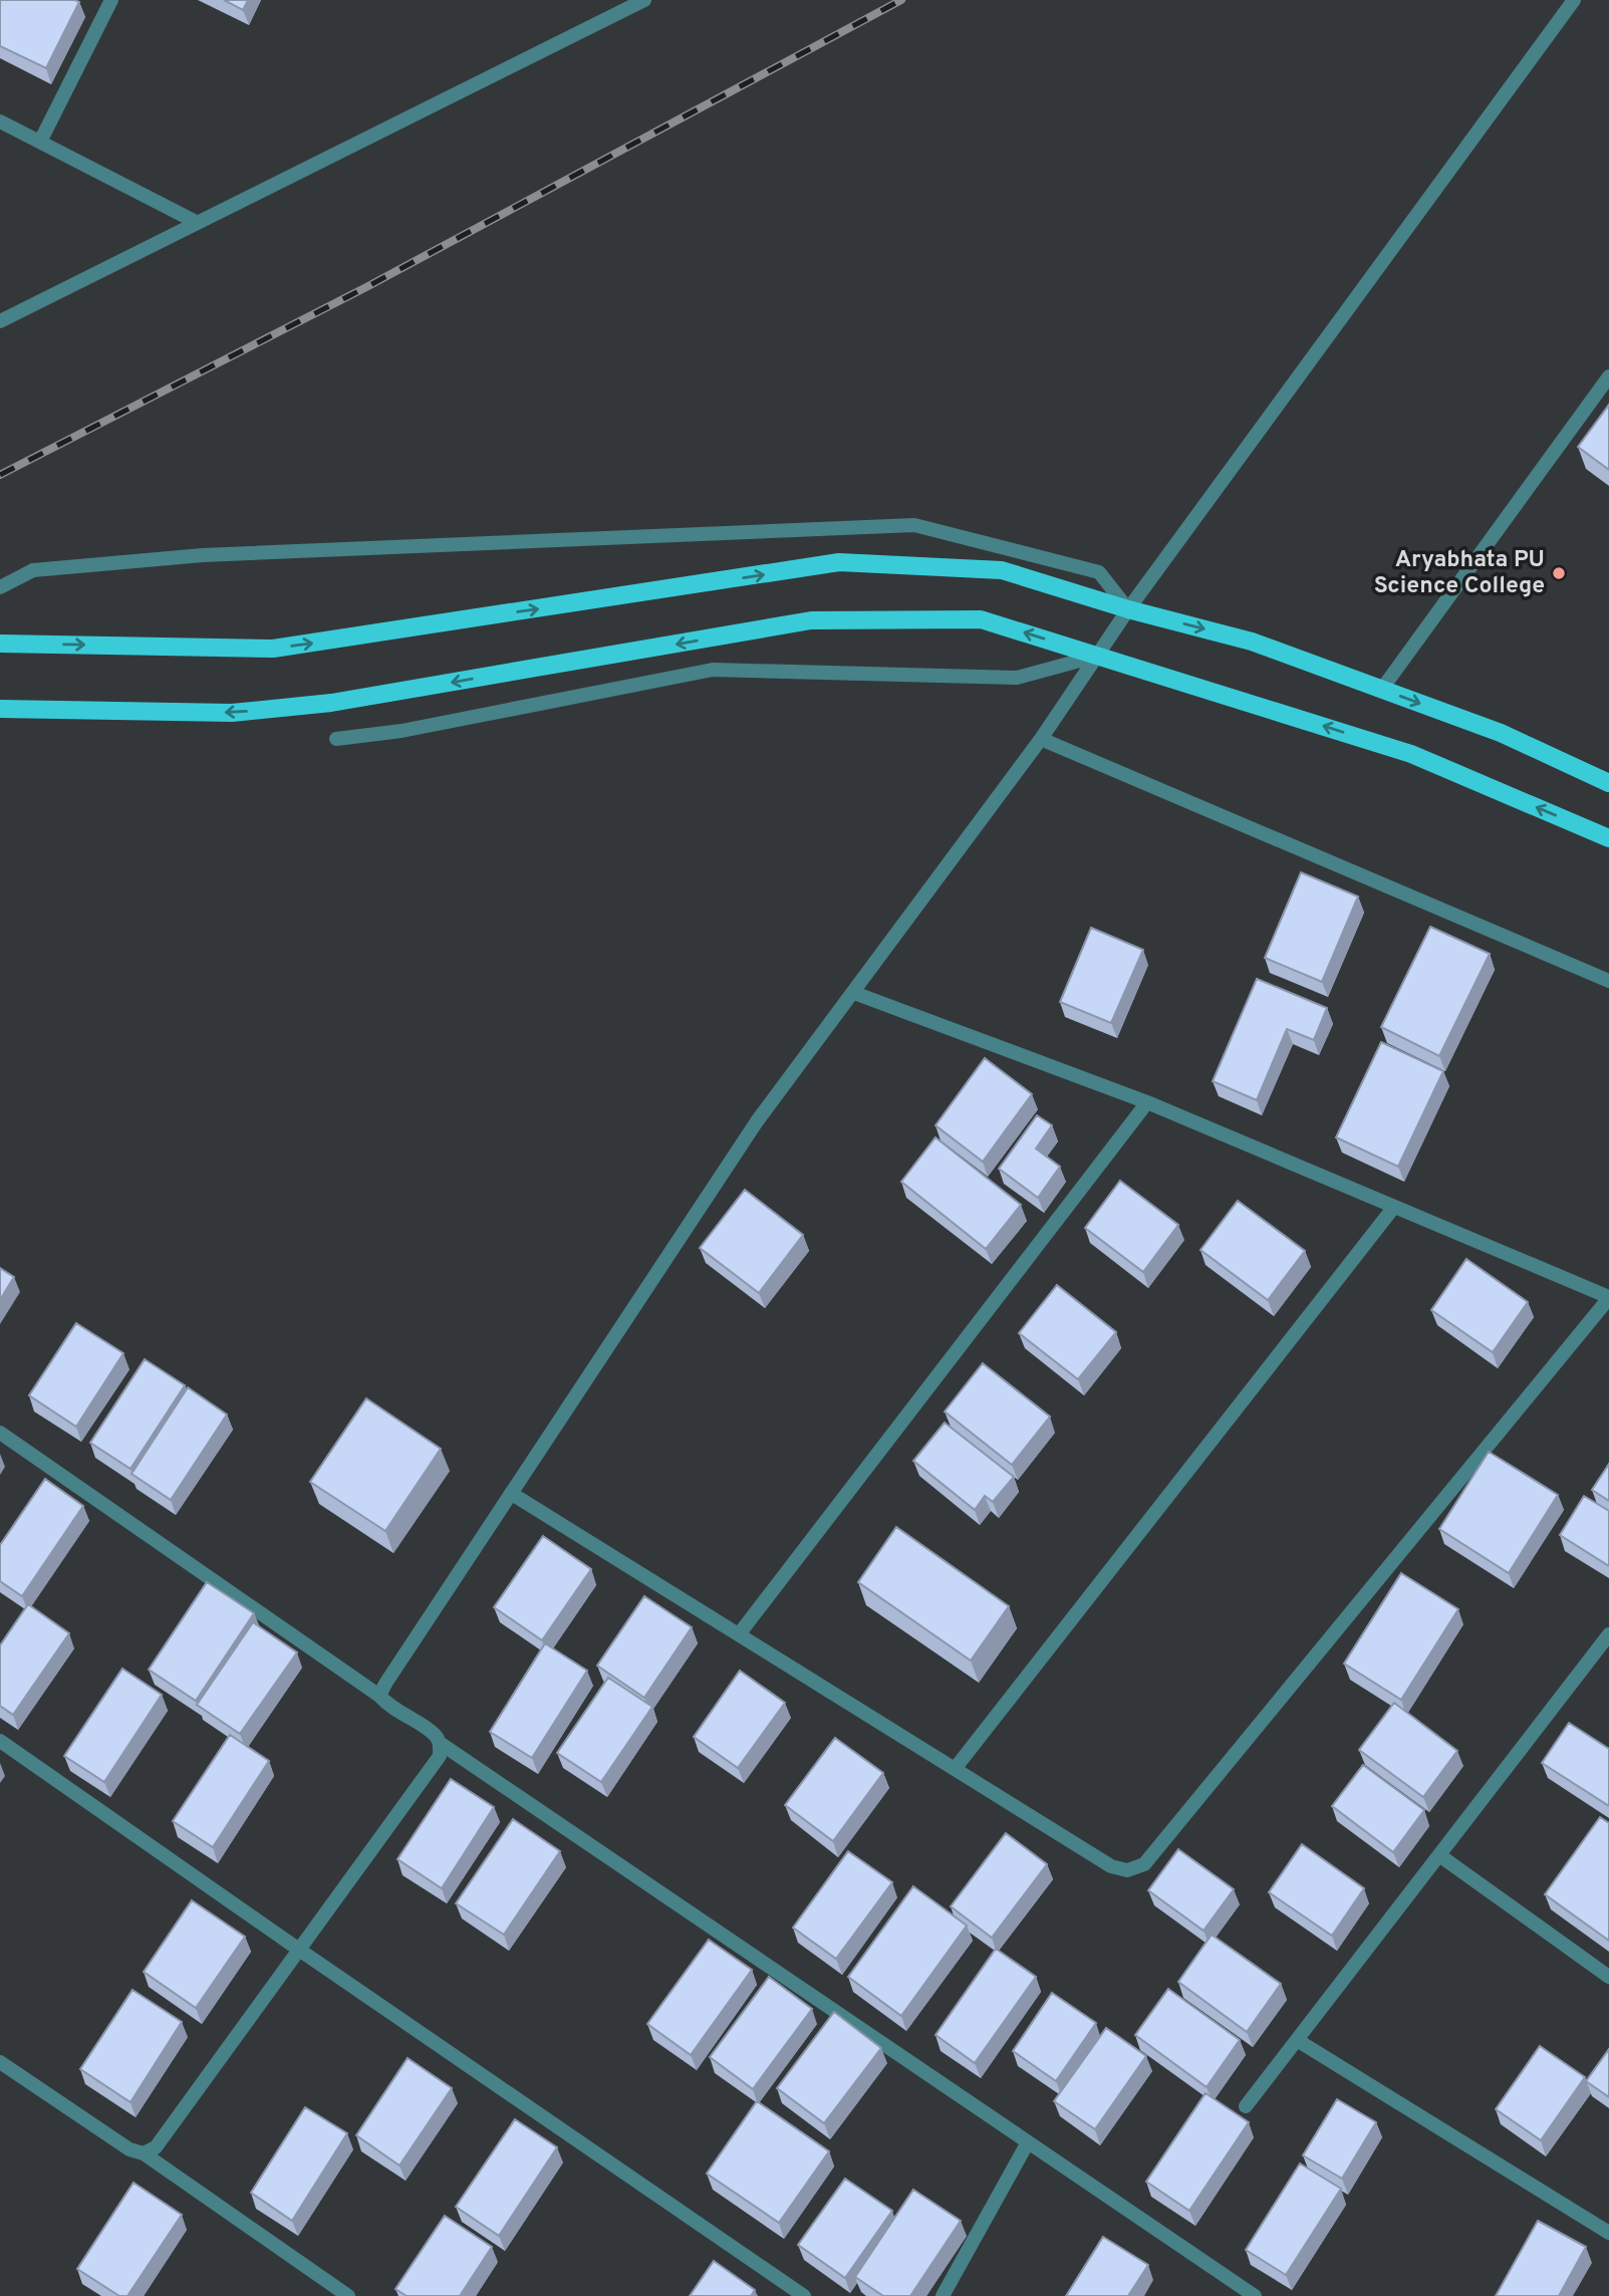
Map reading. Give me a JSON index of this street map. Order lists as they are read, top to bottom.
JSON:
{
  "places": ["Aryabhata PU Science College"]
}
